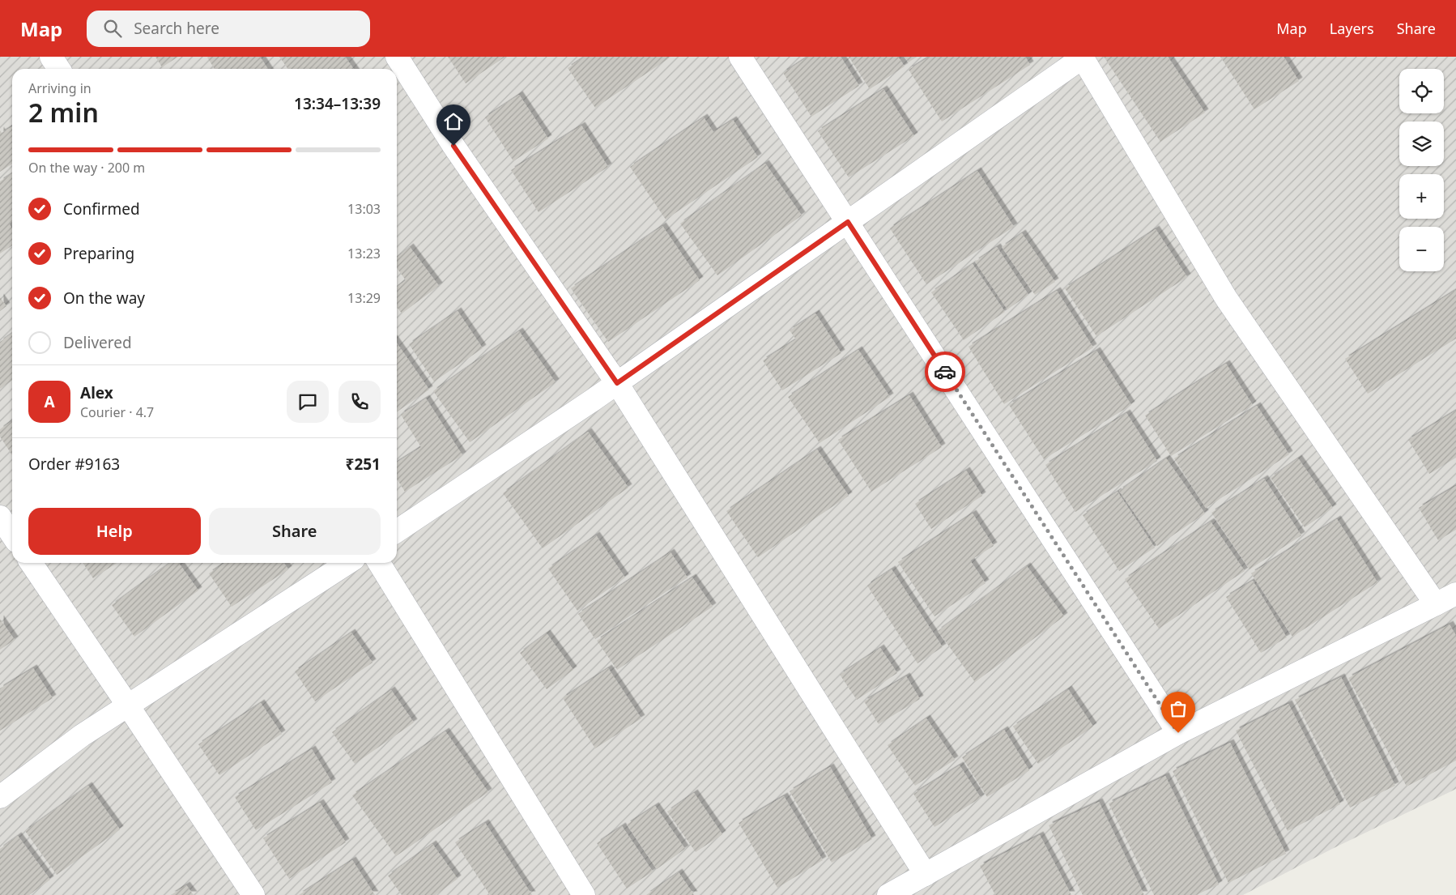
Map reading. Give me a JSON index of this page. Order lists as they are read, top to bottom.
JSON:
{
  "page": {
    "header": "Map",
    "search": "Search here",
    "nav": ["Map", "Layers", "Share"],
    "map_buttons": ["+", "−"],
    "heading": ["2 min", "Arriving in", "13:34–13:39"],
    "panel": [
      "Alex",
      "Courier · 4.7",
      "Order #9163",
      "₹251"
    ],
    "bar": "On the way · 200 m",
    "list": [
      ["Confirmed", "13:03"],
      ["Preparing", "13:23"],
      ["On the way", "13:29"],
      "Delivered"
    ],
    "round": "A",
    "buttons": ["Help", "Share"]
  }
}
